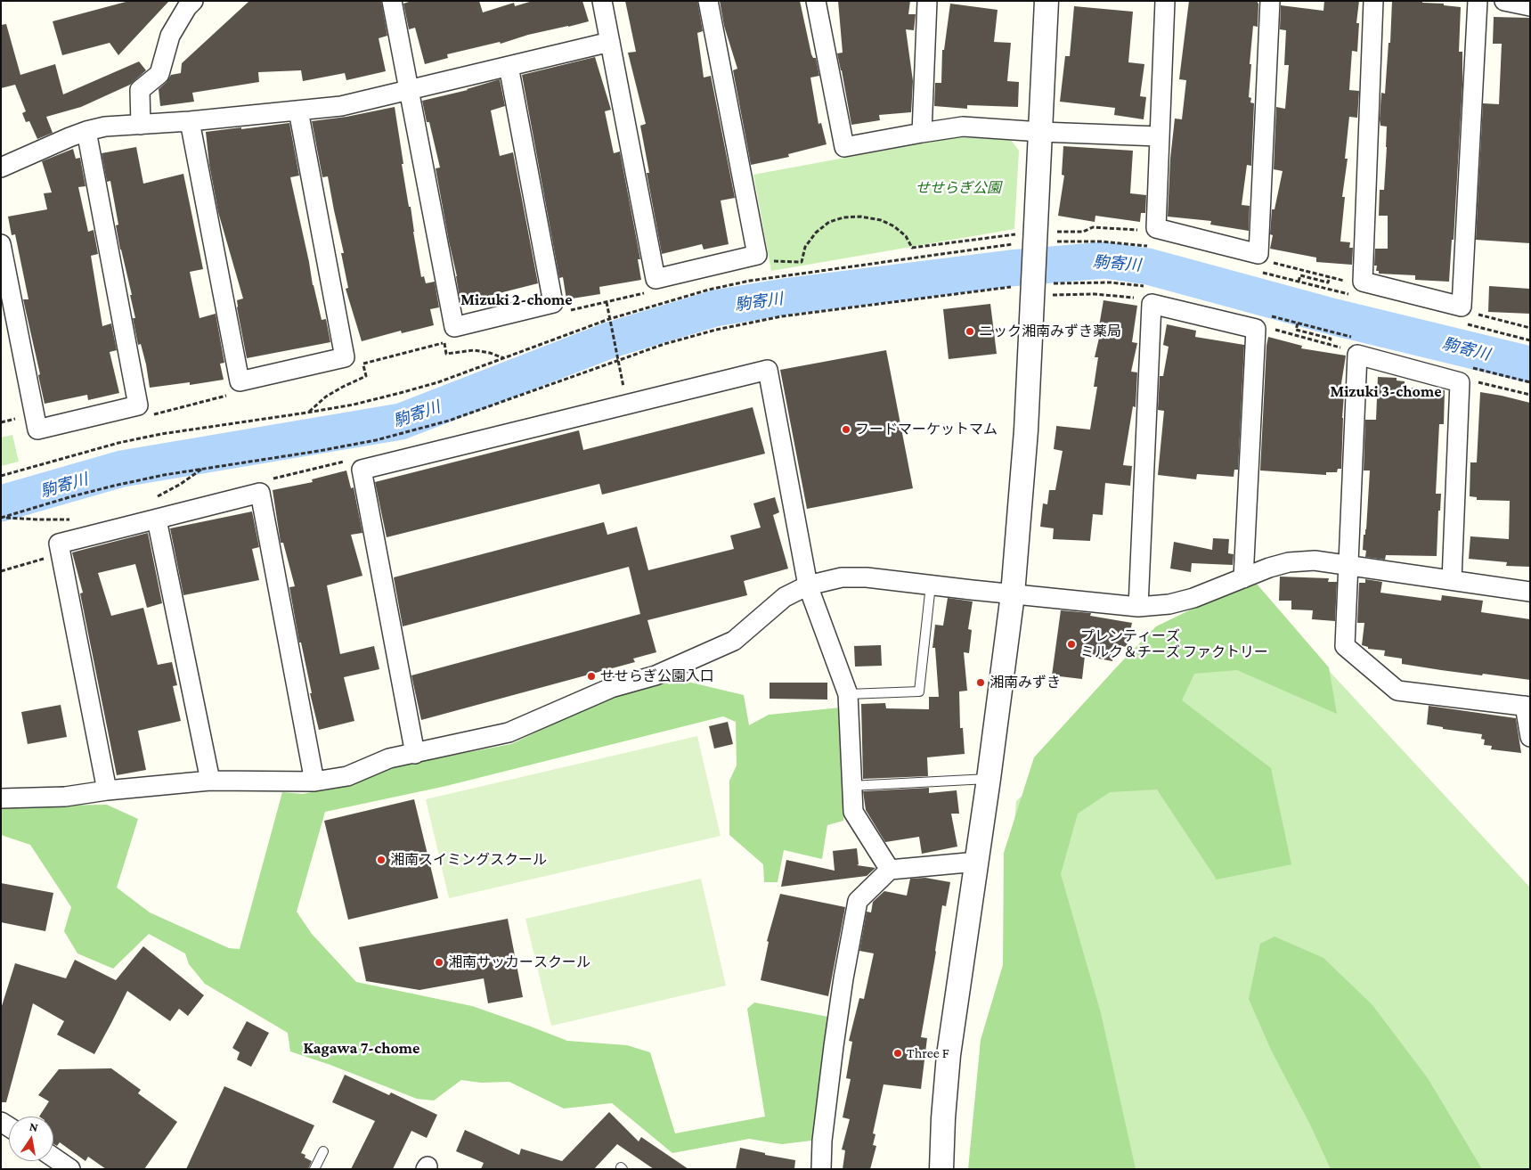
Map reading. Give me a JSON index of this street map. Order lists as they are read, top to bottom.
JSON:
{
  "districts": ["Mizuki 2-chome", "Mizuki 3-chome", "Kagawa 7-chome"],
  "water": ["駒寄川"],
  "parks": ["せせらぎ公園"],
  "places": [
    "ニック湘南みずき薬局",
    "フードマーケットマム",
    "プレンティーズ ミルク＆チーズ ファクトリー",
    "せせらぎ公園入口",
    "湘南みずき",
    "湘南スイミングスクール",
    "湘南サッカースクール",
    "Three F"
  ],
  "north": "top"
}
